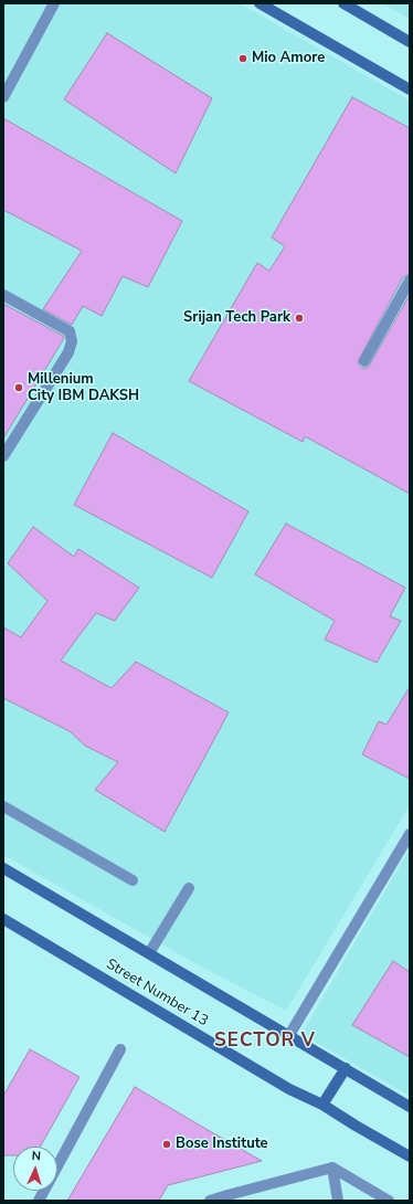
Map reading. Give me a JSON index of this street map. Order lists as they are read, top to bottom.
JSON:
{
  "streets": {
    "main road": ["Street Number 13"]
  },
  "districts": ["SECTOR V"],
  "places": [
    "Mio Amore",
    "Srijan Tech Park",
    "Millenium City IBM DAKSH",
    "Bose Institute"
  ],
  "north": "top"
}
